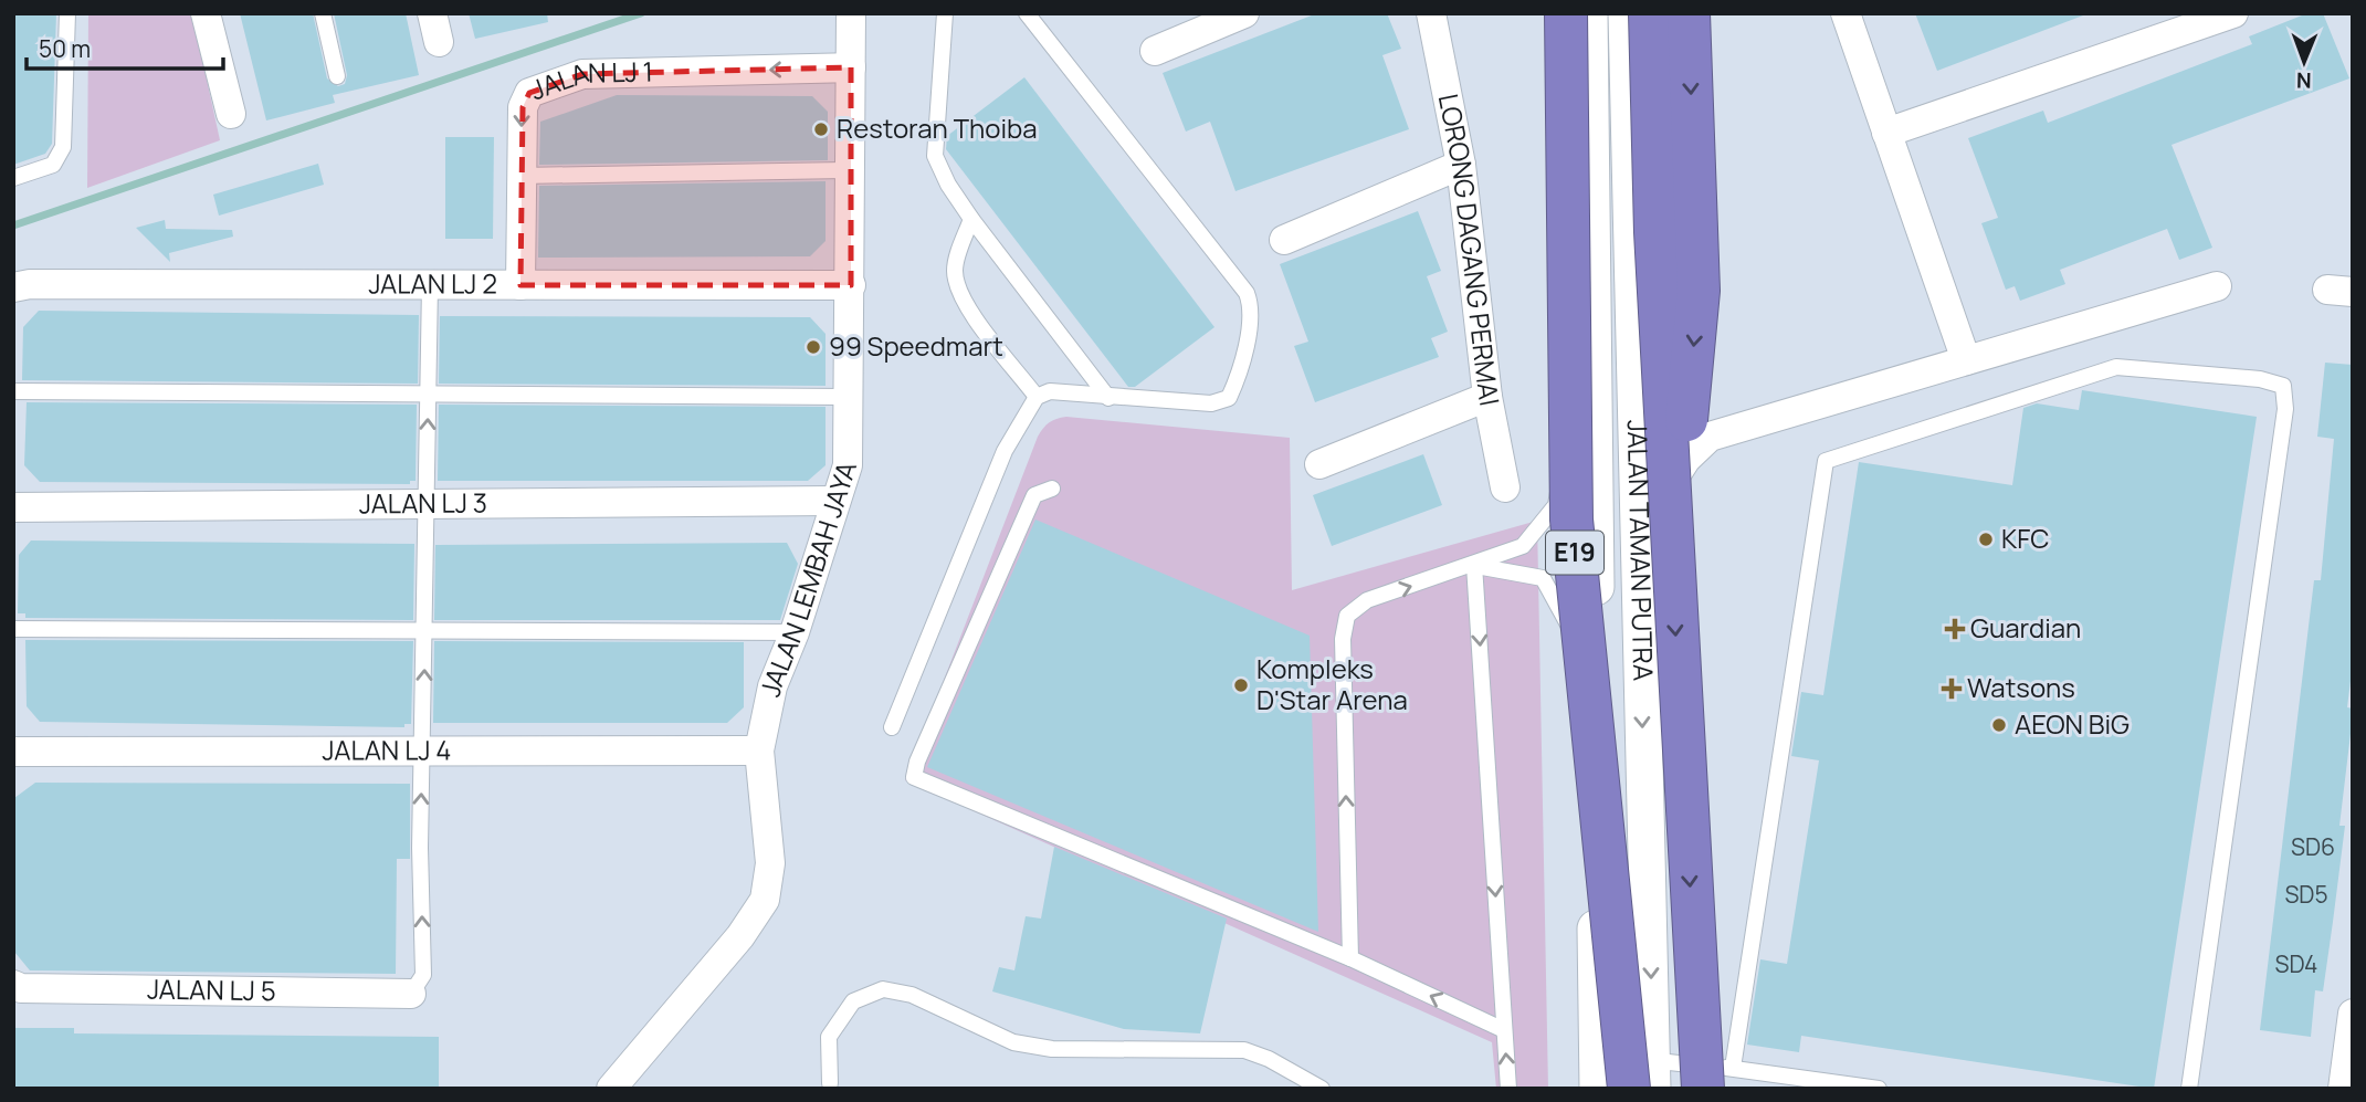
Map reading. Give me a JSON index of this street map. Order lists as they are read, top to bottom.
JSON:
{
  "streets": {
    "highway": ["E19"],
    "street": [
      "JALAN LJ 1",
      "LORONG DAGANG PERMAI",
      "JALAN LJ 2",
      "JALAN LJ 3",
      "JALAN TAMAN PUTRA",
      "JALAN LEMBAH JAYA",
      "JALAN LJ 4",
      "JALAN LJ 5"
    ]
  },
  "crossings": [
    ["JALAN LJ 1", "JALAN LJ 2"],
    ["JALAN LJ 1", "JALAN LEMBAH JAYA"],
    ["JALAN LJ 2", "JALAN LEMBAH JAYA"],
    ["JALAN LJ 3", "JALAN LEMBAH JAYA"],
    ["JALAN TAMAN PUTRA", "E19"],
    ["JALAN LEMBAH JAYA", "JALAN LJ 4"]
  ],
  "one_way": ["JALAN LJ 1"],
  "places": {
    "other": [
      "Restoran Thoiba",
      "99 Speedmart",
      "KFC",
      "Kompleks D'Star Arena",
      "AEON BiG"
    ],
    "health": ["Guardian", "Watsons"]
  },
  "house_numbers": ["SD6", "SD5", "SD4"],
  "scale_bar": "50 m",
  "north": "bottom"
}
